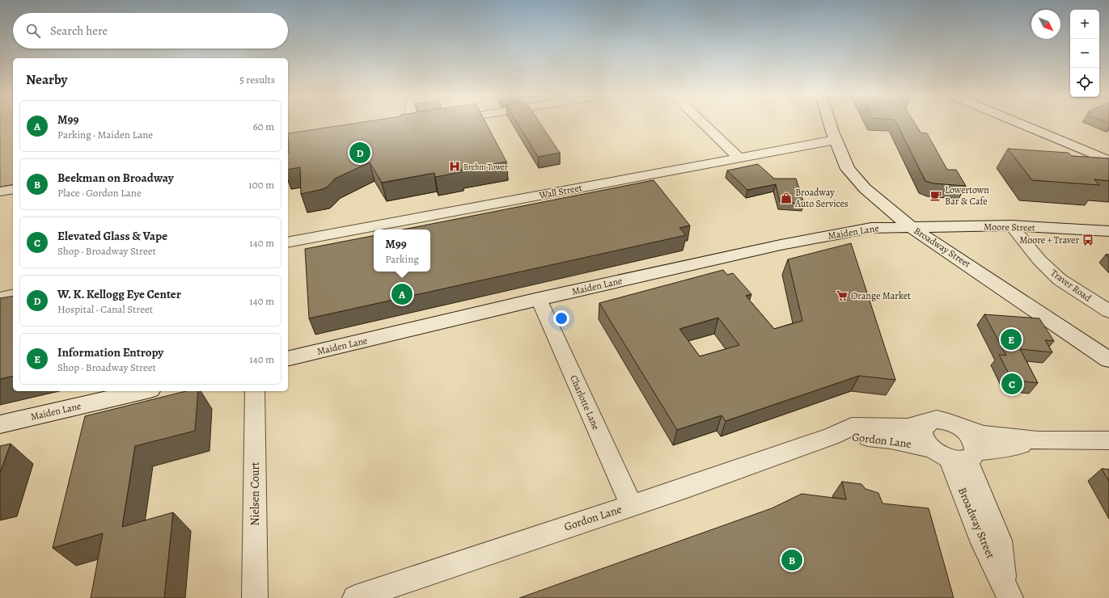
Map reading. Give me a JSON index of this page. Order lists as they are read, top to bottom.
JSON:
{
  "streets": {
    "main road": ["Moore Street", "Maiden Lane", "Broadway Street"],
    "street": [
      "Wall Street",
      "Traver Road",
      "Charlotte Lane",
      "Gordon Lane",
      "Nielsen Court"
    ]
  },
  "crossings": [
    ["Wall Street", "Broadway Street"],
    ["Moore Street", "Maiden Lane"],
    ["Moore Street", "Broadway Street"],
    ["Moore Street", "Traver Road"],
    ["Maiden Lane", "Broadway Street"],
    ["Maiden Lane", "Charlotte Lane"],
    ["Broadway Street", "Gordon Lane"],
    ["Charlotte Lane", "Gordon Lane"]
  ],
  "places": {
    "hospital": ["Brehm Tower"],
    "cafe": ["Lowertown Bar & Cafe"],
    "shop": ["Broadway Auto Services"],
    "bus stop": ["Moore + Traver"],
    "supermarket": ["Orange Market"]
  },
  "north": "bottom right",
  "page": {
    "map_buttons": ["+", "−"],
    "search": "Search here",
    "heading": ["Nearby", "5 results"],
    "list": [
      {
        "mark": "A",
        "name": "M99",
        "note": "Parking · Maiden Lane",
        "value": "60 m"
      },
      {
        "mark": "B",
        "name": "Beekman on Broadway",
        "note": "Place · Gordon Lane",
        "value": "100 m"
      },
      {
        "mark": "C",
        "name": "Elevated Glass & Vape",
        "note": "Shop · Broadway Street",
        "value": "140 m"
      },
      {
        "mark": "D",
        "name": "W. K. Kellogg Eye Center",
        "note": "Hospital · Canal Street",
        "value": "140 m"
      },
      {
        "mark": "E",
        "name": "Information Entropy",
        "note": "Shop · Broadway Street",
        "value": "140 m"
      }
    ],
    "pins": [
      "D",
      "A",
      "E",
      "C",
      "B"
    ],
    "popup": ["M99", "Parking"]
  }
}
